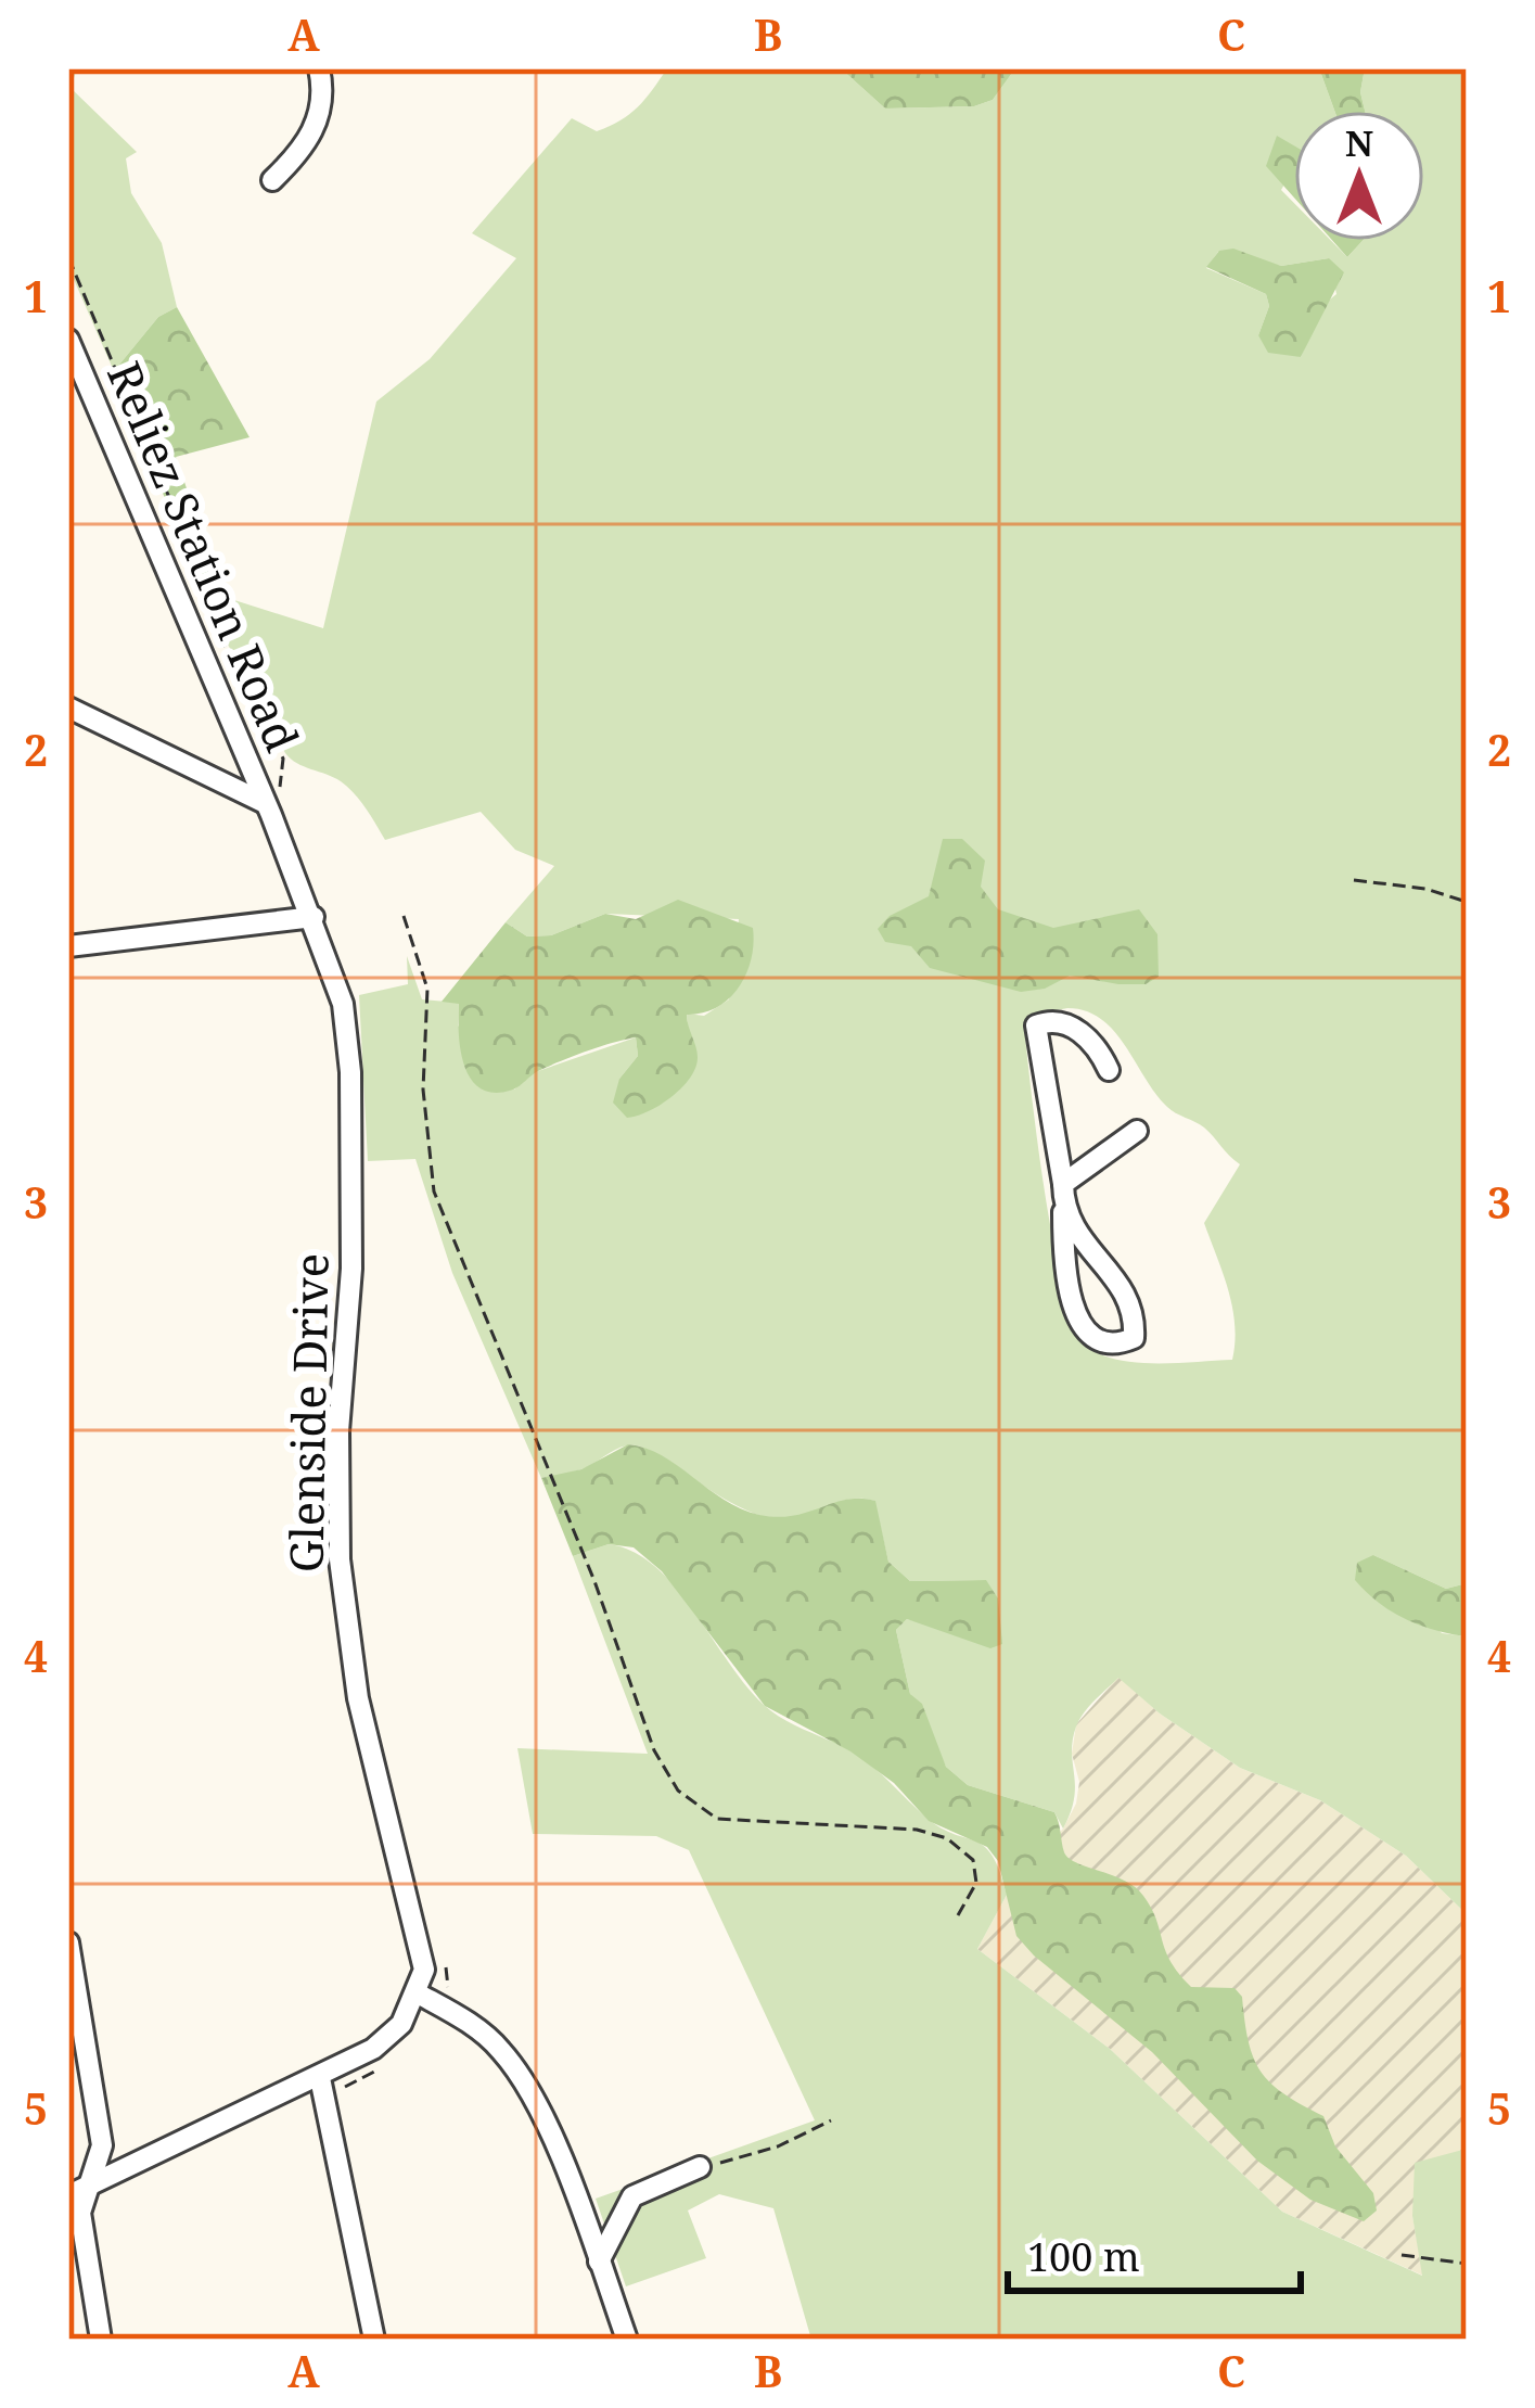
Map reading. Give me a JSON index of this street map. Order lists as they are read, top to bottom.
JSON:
{
  "streets": {
    "street": ["Reliez Station Road", "Glenside Drive"]
  },
  "crossings": [
    ["Reliez Station Road", "Glenside Drive"]
  ],
  "scale_bar": "100 m",
  "north": "top",
  "grid": {
    "columns": ["A", "B", "C"],
    "rows": [
      "1",
      "2",
      "3",
      "4",
      "5"
    ]
  }
}
